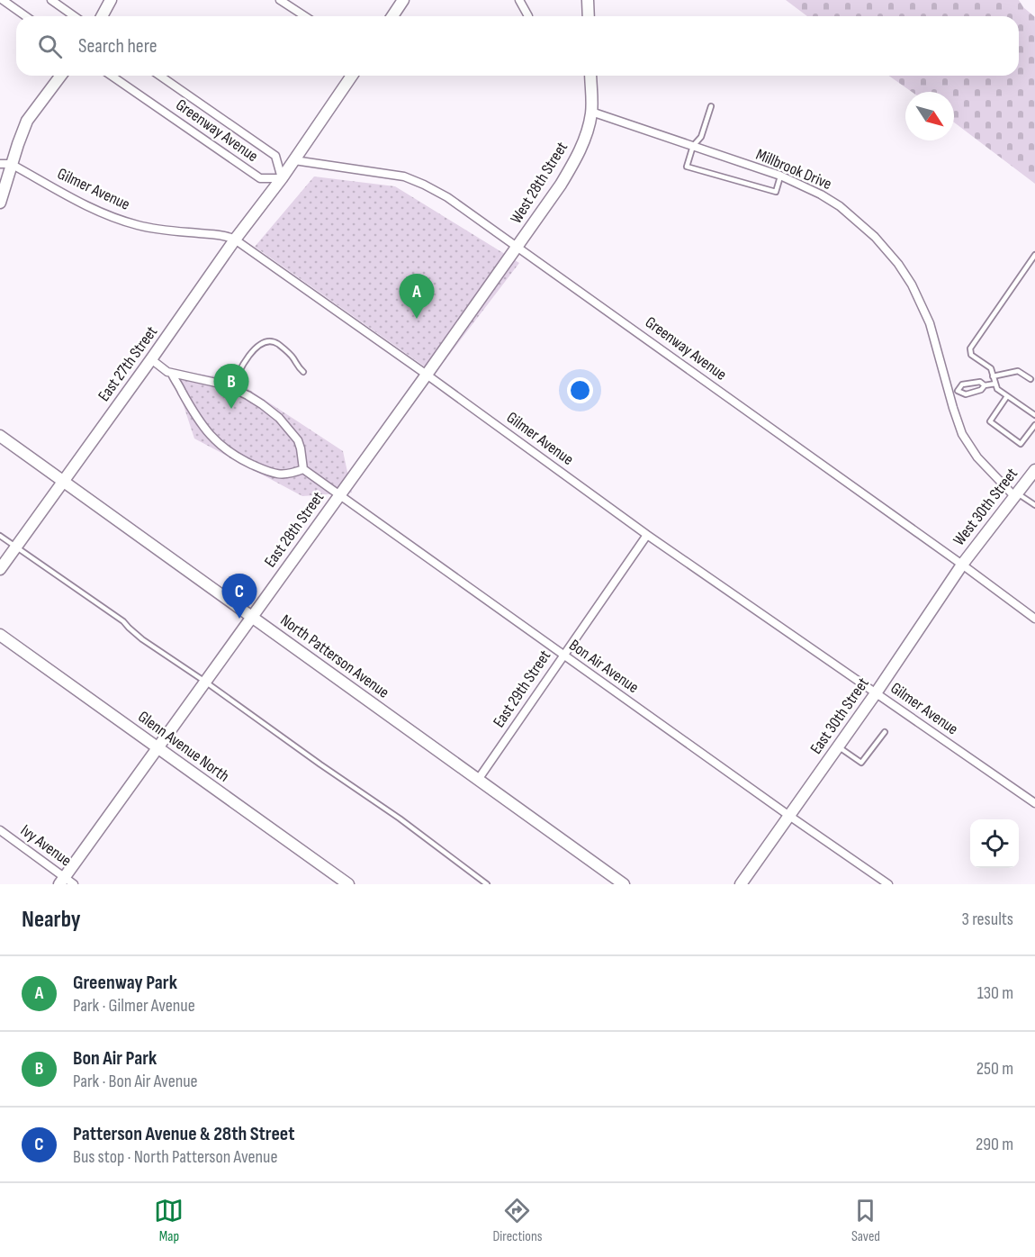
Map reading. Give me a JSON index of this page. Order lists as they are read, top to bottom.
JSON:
{
  "streets": {
    "street": [
      "Greenway Avenue",
      "Millbrook Drive",
      "West 28th Street",
      "Gilmer Avenue",
      "East 27th Street",
      "West 30th Street",
      "East 28th Street",
      "North Patterson Avenue",
      "Bon Air Avenue",
      "East 29th Street",
      "East 30th Street",
      "Glenn Avenue North",
      "Ivy Avenue"
    ]
  },
  "crossings": [
    ["Greenway Avenue", "West 28th Street"],
    ["Greenway Avenue", "East 27th Street"],
    ["Greenway Avenue", "West 30th Street"],
    ["Greenway Avenue", "East 28th Street"],
    ["Greenway Avenue", "East 30th Street"],
    ["Millbrook Drive", "West 28th Street"],
    ["Millbrook Drive", "West 30th Street"],
    ["West 28th Street", "East 28th Street"],
    ["Gilmer Avenue", "East 27th Street"],
    ["Gilmer Avenue", "East 28th Street"],
    ["Gilmer Avenue", "East 29th Street"],
    ["Gilmer Avenue", "East 30th Street"],
    ["East 27th Street", "North Patterson Avenue"],
    ["West 30th Street", "East 30th Street"],
    ["East 28th Street", "North Patterson Avenue"],
    ["East 28th Street", "Bon Air Avenue"],
    ["East 28th Street", "Glenn Avenue North"],
    ["East 28th Street", "Ivy Avenue"],
    ["North Patterson Avenue", "East 29th Street"],
    ["Bon Air Avenue", "East 29th Street"],
    ["Bon Air Avenue", "East 30th Street"]
  ],
  "north": "bottom right",
  "page": {
    "search": "Search here",
    "pins": ["A", "B", "C"],
    "heading": ["Nearby", "3 results"],
    "list": [
      {
        "mark": "A",
        "name": "Greenway Park",
        "note": "Park · Gilmer Avenue",
        "value": "130 m"
      },
      {
        "mark": "B",
        "name": "Bon Air Park",
        "note": "Park · Bon Air Avenue",
        "value": "250 m"
      },
      {
        "mark": "C",
        "name": "Patterson Avenue & 28th Street",
        "note": "Bus stop · North Patterson Avenue",
        "value": "290 m"
      }
    ],
    "nav": ["Map", "Directions", "Saved"]
  }
}
